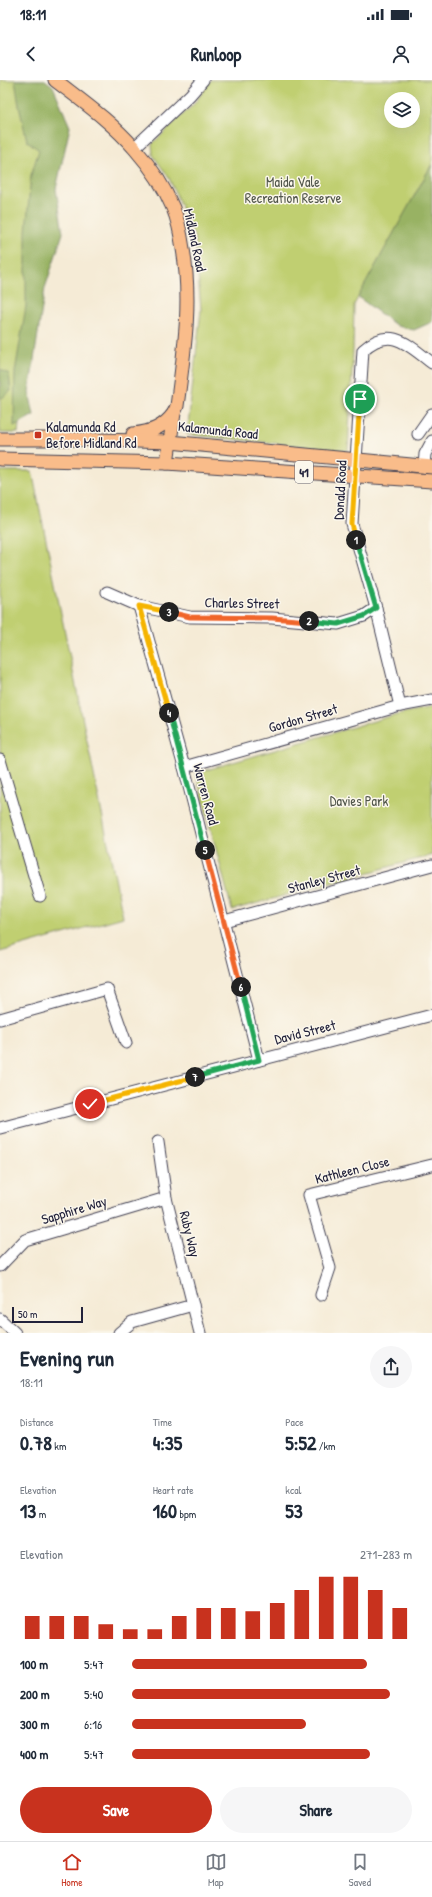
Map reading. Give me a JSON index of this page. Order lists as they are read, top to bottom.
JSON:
{
  "streets": {
    "main road": ["Midland Road", "Kalamunda Road", "41"],
    "street": [
      "Donald Road",
      "Charles Street",
      "Gordon Street",
      "Warren Road",
      "Stanley Street",
      "David Street",
      "Kathleen Close",
      "Sapphire Way",
      "Ruby Way"
    ]
  },
  "crossings": [
    ["Midland Road", "Kalamunda Road"],
    ["Midland Road", "41"],
    ["Kalamunda Road", "Donald Road"],
    ["41", "Donald Road"],
    ["Donald Road", "Charles Street"],
    ["Donald Road", "Gordon Street"],
    ["Charles Street", "Warren Road"],
    ["Gordon Street", "Warren Road"],
    ["Warren Road", "Stanley Street"],
    ["Warren Road", "David Street"],
    ["Sapphire Way", "Ruby Way"]
  ],
  "parks": ["Maida Vale Recreation Reserve", "Davies Park"],
  "places": {
    "transit": ["Kalamunda Rd Before Midland Rd"]
  },
  "scale_bar": "50 m",
  "page": {
    "status": "18:11",
    "header": "Runloop",
    "pins": [
      "1",
      "3",
      "2",
      "4",
      "5",
      "6",
      "7"
    ],
    "scale": "50 m",
    "heading": ["Evening run", "18:11"],
    "stats": [
      ["Distance", "0.78 km"],
      ["Time", "4:35"],
      ["Pace", "5:52 /km"],
      ["Elevation", "13 m"],
      ["Heart rate", "160 bpm"],
      ["kcal", "53"]
    ],
    "chart": ["Elevation", "271–283 m"],
    "list": [
      {
        "name": "100 m",
        "note": "5:47"
      },
      {
        "name": "200 m",
        "note": "5:40"
      },
      {
        "name": "300 m",
        "note": "6:16"
      },
      {
        "name": "400 m",
        "note": "5:47"
      }
    ],
    "buttons": ["Save", "Share"],
    "tabs": ["Home", "Map", "Saved"]
  }
}
